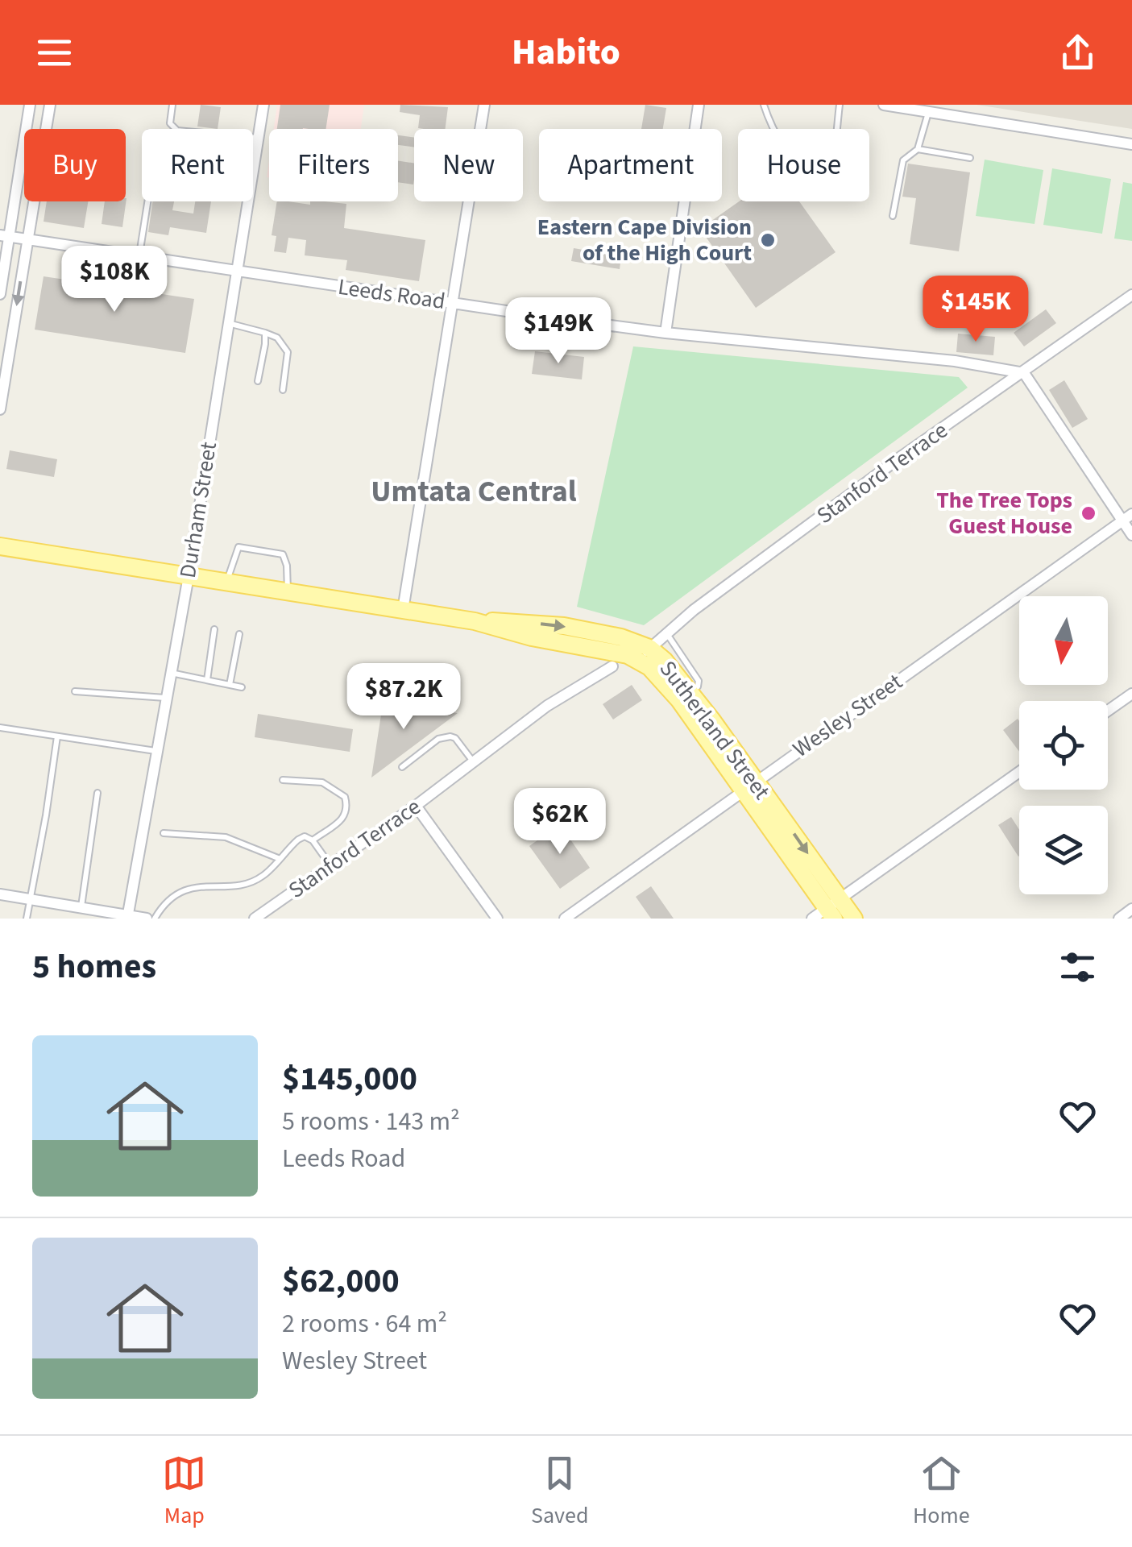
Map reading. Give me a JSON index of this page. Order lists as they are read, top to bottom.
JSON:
{
  "streets": {
    "main road": ["Sutherland Street"],
    "street": [
      "Leeds Road",
      "Stanford Terrace",
      "Durham Street",
      "Wesley Street"
    ]
  },
  "crossings": [
    ["Leeds Road", "Stanford Terrace"],
    ["Leeds Road", "Durham Street"],
    ["Stanford Terrace", "Sutherland Street"],
    ["Durham Street", "Sutherland Street"],
    ["Wesley Street", "Sutherland Street"]
  ],
  "districts": ["Umtata Central"],
  "places": ["Eastern Cape Division of the High Court", "The Tree Tops Guest House"],
  "north": "bottom",
  "page": {
    "header": "Habito",
    "chip": [
      "Buy",
      "Rent",
      "Filters",
      "New",
      "Apartment",
      "House"
    ],
    "price": [
      "$108K",
      "$145K",
      "$149K",
      "$87.2K",
      "$62K"
    ],
    "heading": "5 homes",
    "list": [
      {
        "name": "$145,000",
        "note": "5 rooms · 143 m² · Leeds Road"
      },
      {
        "name": "$62,000",
        "note": "2 rooms · 64 m² · Wesley Street"
      }
    ],
    "tabs": ["Map", "Saved", "Home"]
  }
}
